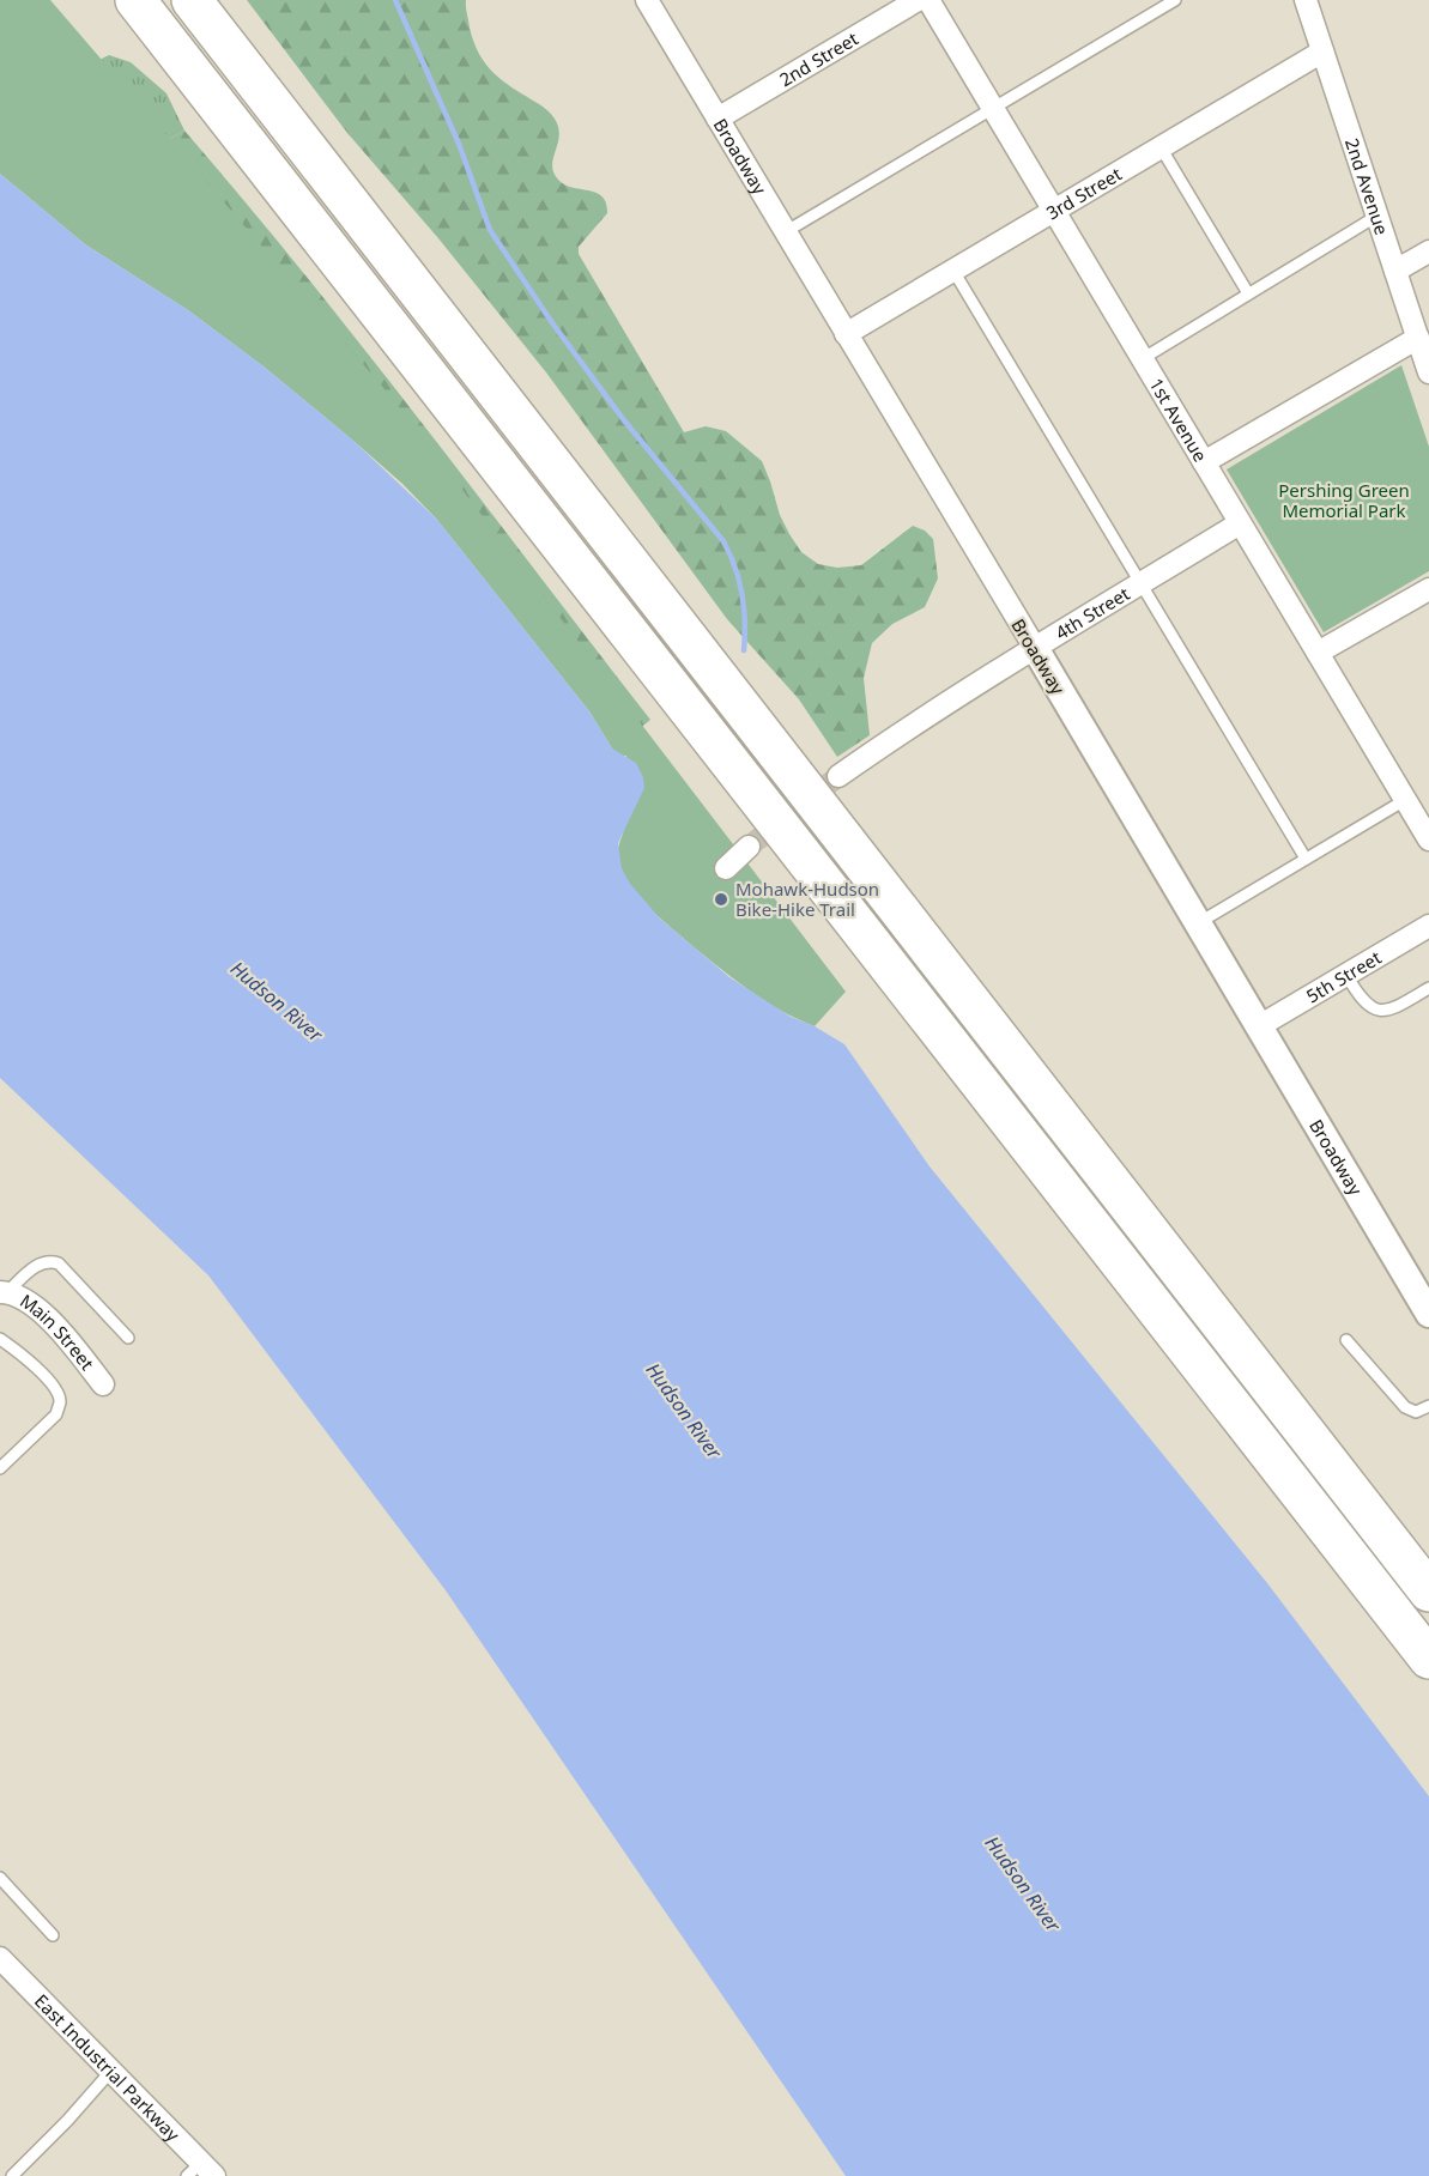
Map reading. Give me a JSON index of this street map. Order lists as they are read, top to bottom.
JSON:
{
  "streets": {
    "street": [
      "2nd Street",
      "Broadway",
      "2nd Avenue",
      "3rd Street",
      "1st Avenue",
      "4th Street",
      "5th Street",
      "Main Street",
      "East Industrial Parkway"
    ]
  },
  "crossings": [
    ["2nd Street", "Broadway"],
    ["Broadway", "3rd Street"],
    ["Broadway", "4th Street"],
    ["Broadway", "5th Street"],
    ["2nd Avenue", "3rd Street"],
    ["3rd Street", "1st Avenue"],
    ["1st Avenue", "4th Street"]
  ],
  "water": ["Hudson River"],
  "parks": ["Pershing Green Memorial Park"],
  "places": ["Mohawk-Hudson Bike-Hike Trail"]
}
